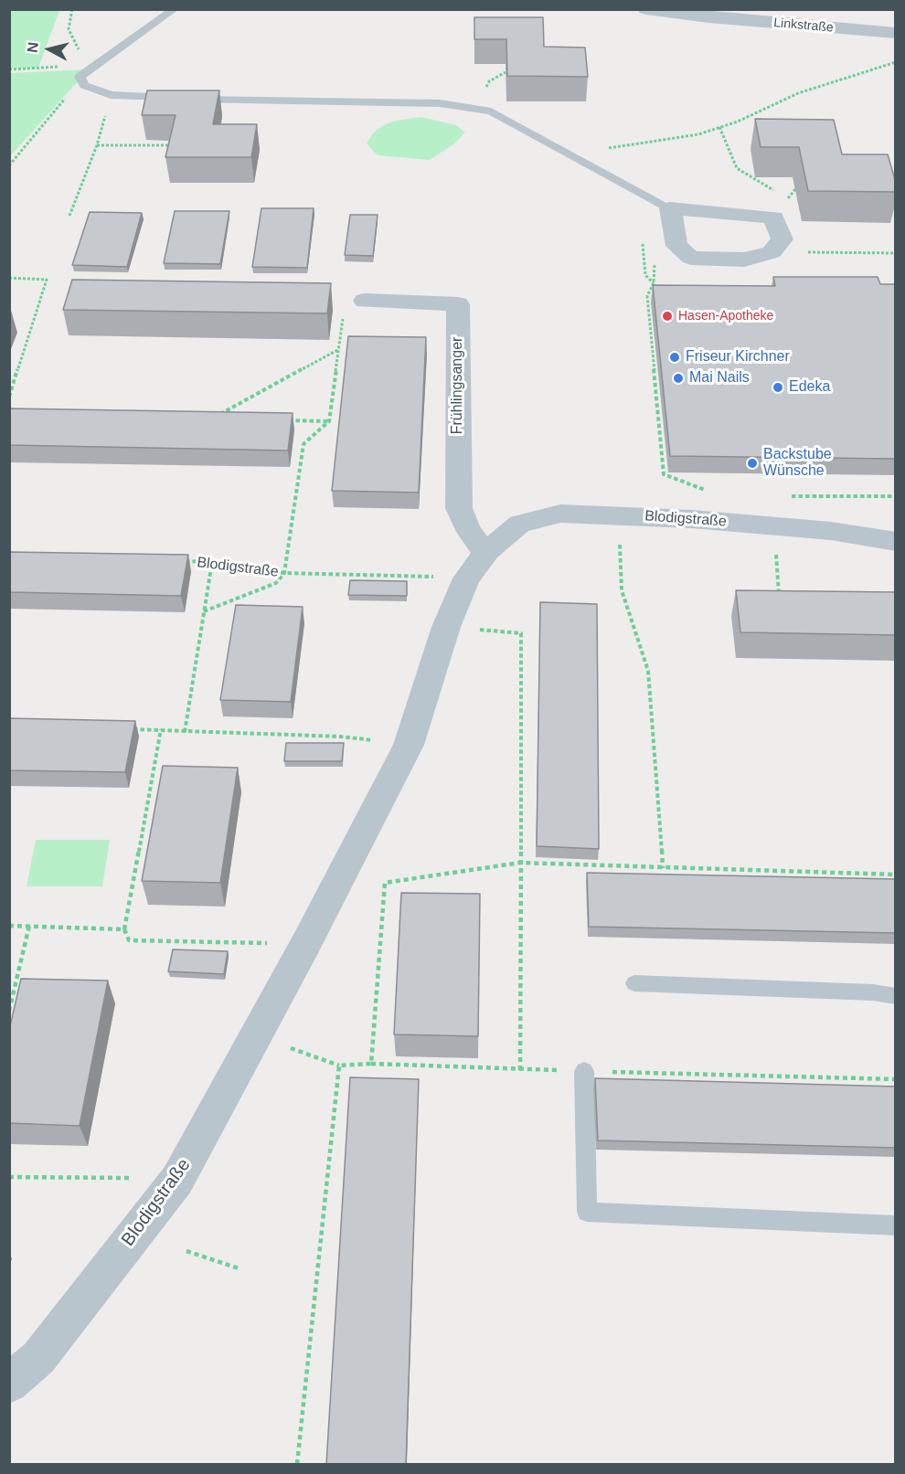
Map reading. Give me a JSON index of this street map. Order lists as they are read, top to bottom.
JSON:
{
  "streets": {
    "street": ["Linkstraße", "Frühlingsanger", "Blodigstraße"]
  },
  "crossings": [
    ["Frühlingsanger", "Blodigstraße"]
  ],
  "places": [
    "Hasen-Apotheke",
    "Friseur Kirchner",
    "Mai Nails",
    "Edeka",
    "Backstube Wünsche"
  ],
  "north": "left"
}
